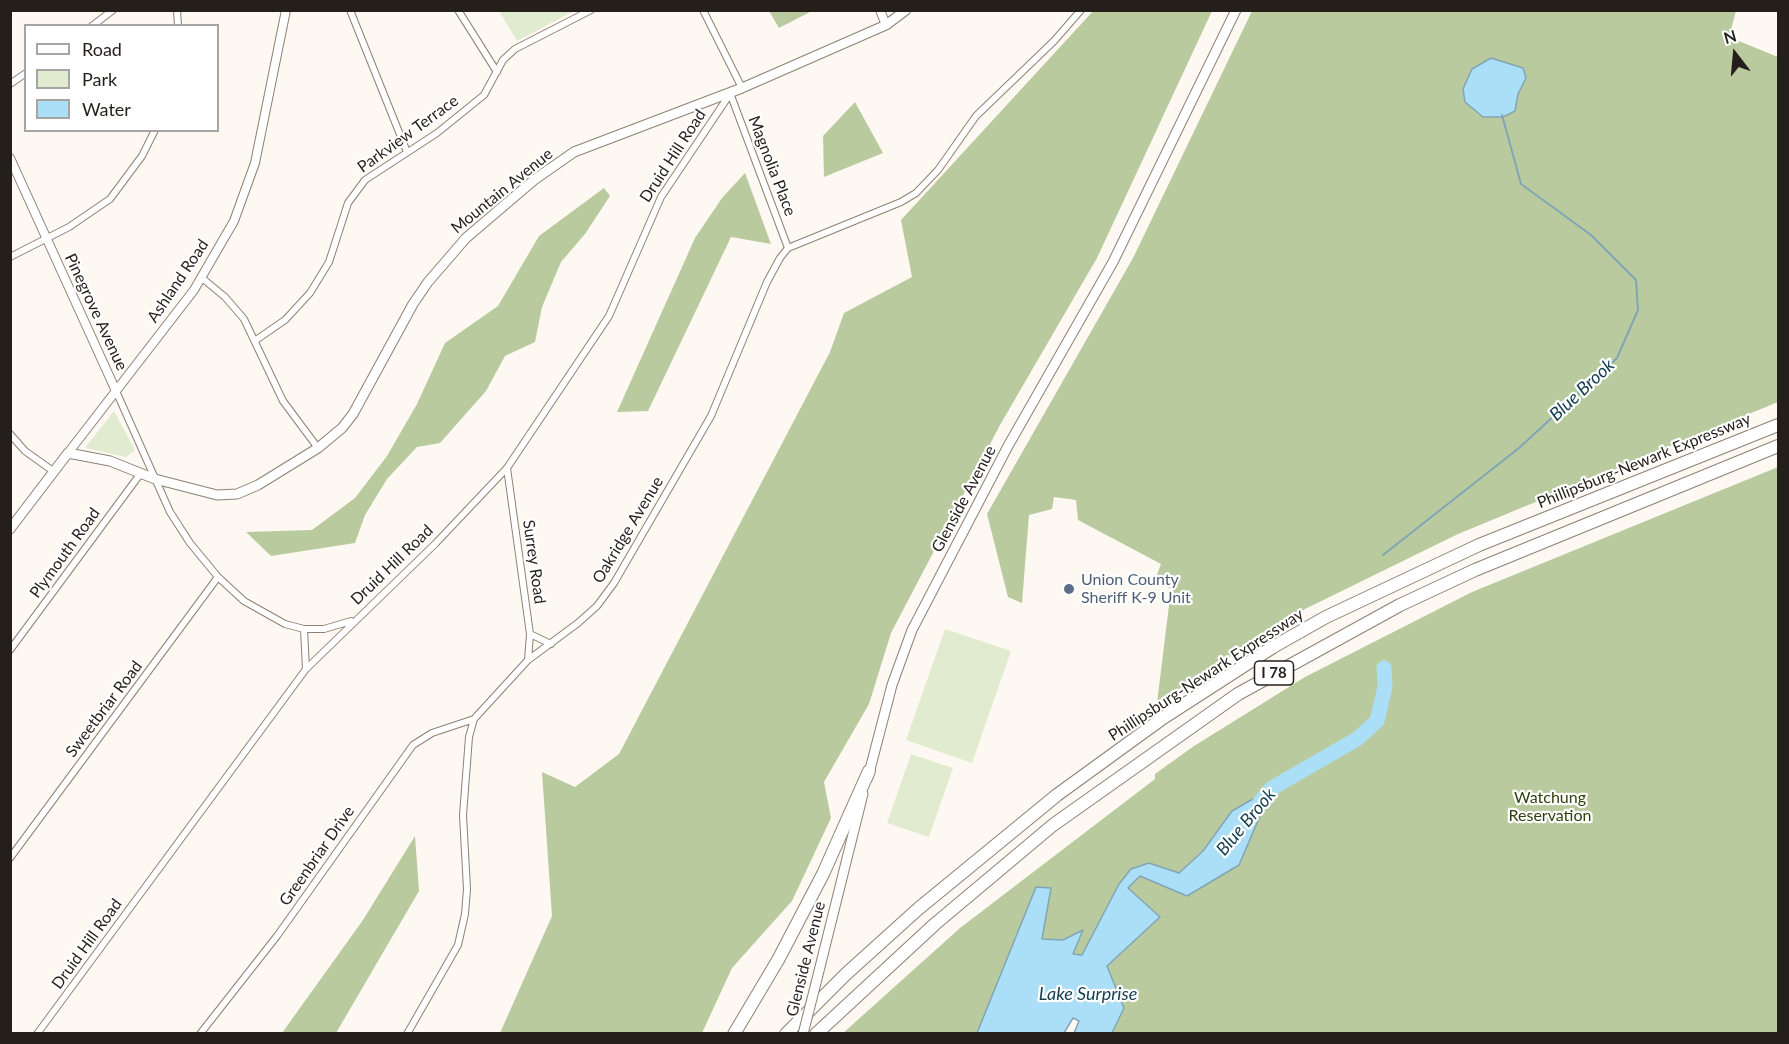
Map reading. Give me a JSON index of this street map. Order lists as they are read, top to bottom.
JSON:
{
  "streets": {
    "highway": ["Phillipsburg-Newark Expressway", "I 78"],
    "main road": ["Mountain Avenue", "Ashland Road", "Glenside Avenue"],
    "street": [
      "Parkview Terrace",
      "Druid Hill Road",
      "Magnolia Place",
      "Pinegrove Avenue",
      "Oakridge Avenue",
      "Plymouth Road",
      "Surrey Road",
      "Sweetbriar Road",
      "Greenbriar Drive"
    ]
  },
  "crossings": [
    ["Druid Hill Road", "Magnolia Place"],
    ["Druid Hill Road", "Mountain Avenue"],
    ["Druid Hill Road", "Surrey Road"],
    ["Magnolia Place", "Mountain Avenue"],
    ["Magnolia Place", "Oakridge Avenue"],
    ["Mountain Avenue", "Ashland Road"],
    ["Mountain Avenue", "Pinegrove Avenue"],
    ["Mountain Avenue", "Plymouth Road"],
    ["Ashland Road", "Pinegrove Avenue"],
    ["Pinegrove Avenue", "Sweetbriar Road"],
    ["Oakridge Avenue", "Surrey Road"],
    ["Oakridge Avenue", "Greenbriar Drive"]
  ],
  "water": ["Blue Brook", "Lake Surprise"],
  "parks": ["Watchung Reservation"],
  "places": ["Union County Sheriff K-9 Unit"],
  "legend": ["Road", "Park", "Water"],
  "north": "top"
}
